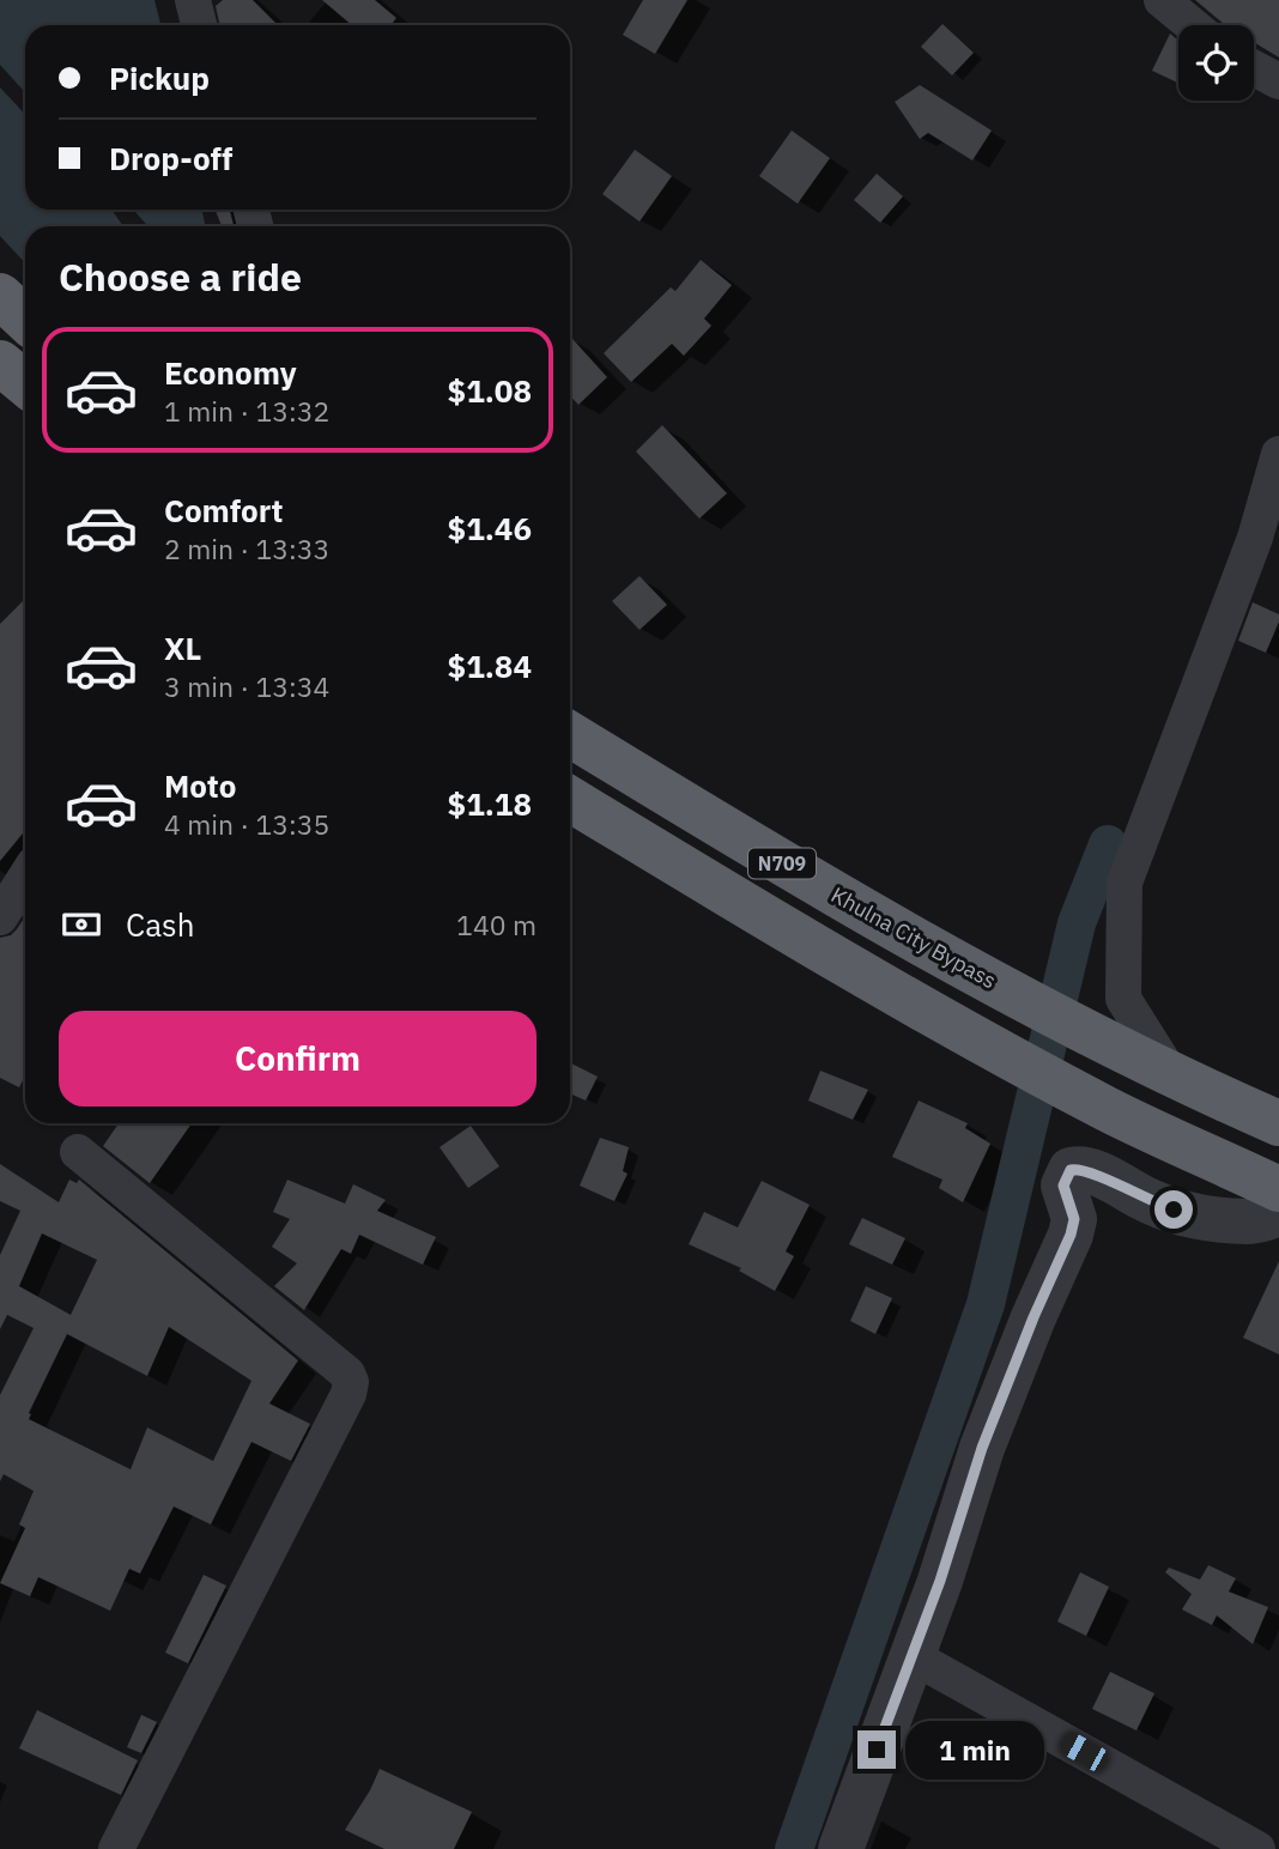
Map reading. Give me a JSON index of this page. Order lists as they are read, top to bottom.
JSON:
{
  "streets": {
    "highway": ["N709", "Khulna City Bypass"]
  },
  "crossings": [
    ["N709", "Khulna City Bypass"]
  ],
  "page": {
    "banner": ["Pickup", "Drop-off"],
    "heading": "Choose a ride",
    "list": [
      {
        "name": "Economy",
        "note": "1 min · 13:32",
        "value": "$1.08"
      },
      {
        "name": "Comfort",
        "note": "2 min · 13:33",
        "value": "$1.46"
      },
      {
        "name": "XL",
        "note": "3 min · 13:34",
        "value": "$1.84"
      },
      {
        "name": "Moto",
        "note": "4 min · 13:35",
        "value": "$1.18"
      }
    ],
    "pay": ["Cash", "140 m"],
    "buttons": "Confirm",
    "bubble": "1 min"
  }
}
